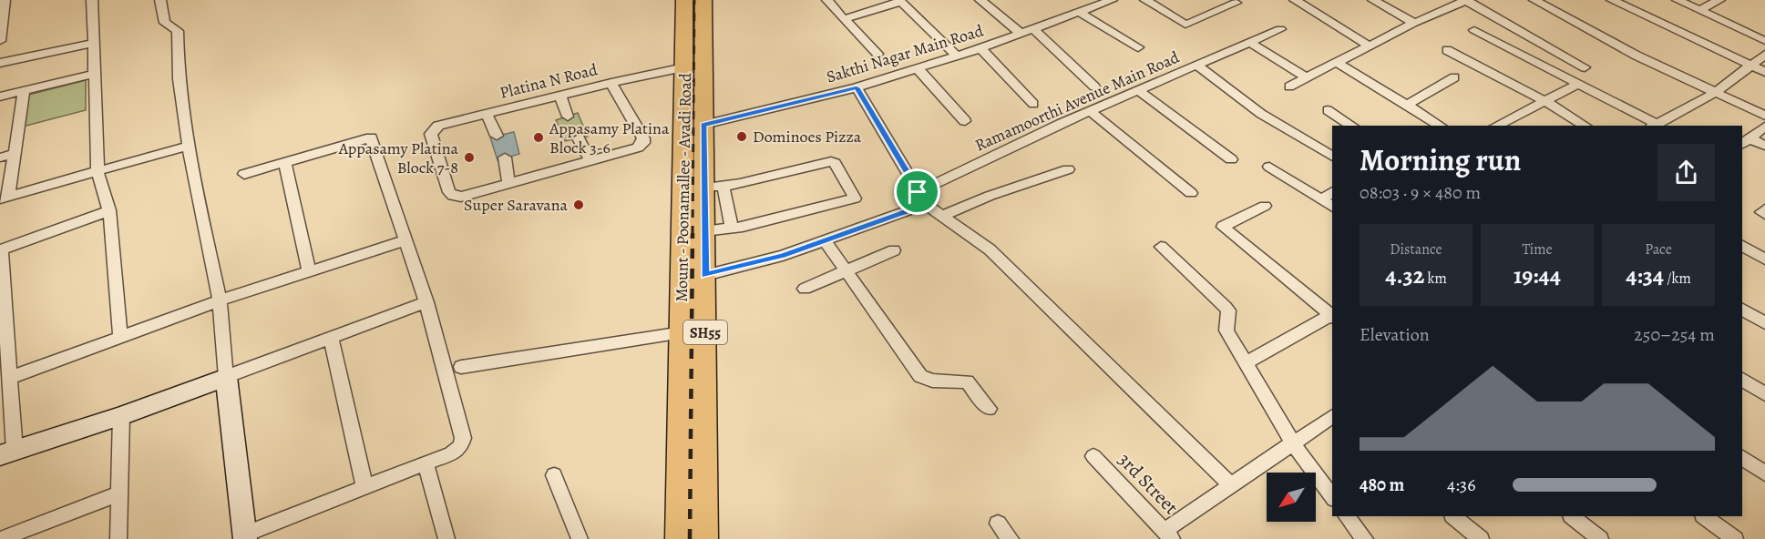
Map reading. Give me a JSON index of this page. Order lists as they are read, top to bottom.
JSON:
{
  "streets": {
    "main road": ["Mount - Poonamallee - Avadi Road", "SH55"],
    "street": [
      "Sakthi Nagar Main Road",
      "Platina N Road",
      "Ramamoorthi Avenue Main Road",
      "3rd Street"
    ]
  },
  "crossings": [
    ["Sakthi Nagar Main Road", "Mount - Poonamallee - Avadi Road"]
  ],
  "places": [
    "Dominoes Pizza",
    "Appasamy Platina Block 3-6",
    "Appasamy Platina Block 7-8",
    "Super Saravana"
  ],
  "north": "bottom left",
  "page": {
    "heading": ["Morning run", "08:03 · 9 × 480 m"],
    "stats": [
      ["Distance", "4.32 km"],
      ["Time", "19:44"],
      ["Pace", "4:34 /km"]
    ],
    "chart": ["Elevation", "250–254 m"],
    "list": [
      {
        "name": "480 m",
        "note": "4:36"
      }
    ]
  }
}
